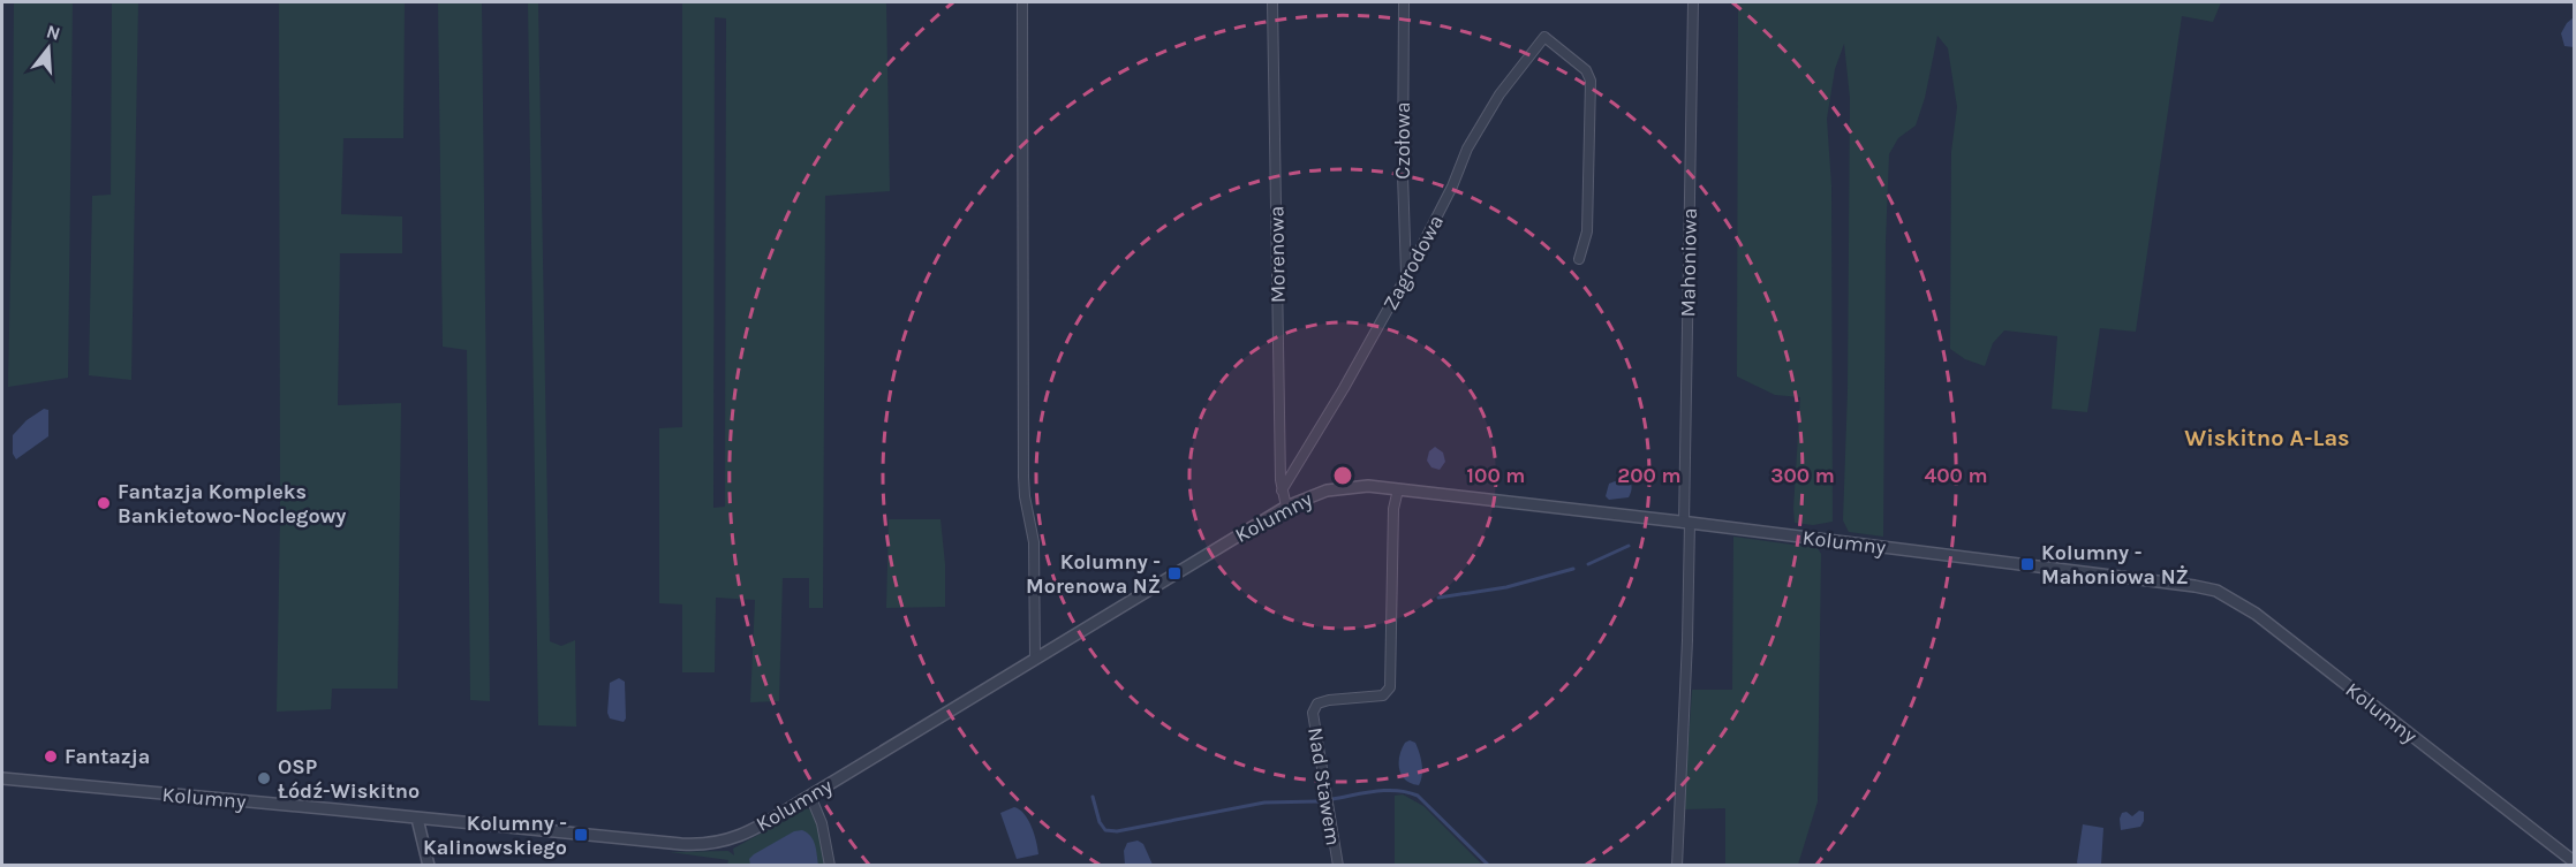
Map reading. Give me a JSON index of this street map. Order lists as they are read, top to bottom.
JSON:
{
  "streets": {
    "street": [
      "Czołowa",
      "Morenowa",
      "Zagrodowa",
      "Mahoniowa",
      "Kolumny",
      "Nad Stawem"
    ]
  },
  "crossings": [
    ["Czołowa", "Zagrodowa"],
    ["Morenowa", "Zagrodowa"],
    ["Morenowa", "Kolumny"],
    ["Mahoniowa", "Kolumny"],
    ["Kolumny", "Nad Stawem"]
  ],
  "districts": ["Wiskitno A-Las"],
  "places": {
    "other": ["Fantazja Kompleks Bankietowo-Noclegowy", "Fantazja", "OSP Łódź-Wiskitno"],
    "transit": ["Kolumny - Mahoniowa NŻ", "Kolumny - Morenowa NŻ", "Kolumny - Kalinowskiego"]
  },
  "north": "top",
  "rings": [
    "100 m",
    "200 m",
    "300 m",
    "400 m"
  ]
}
